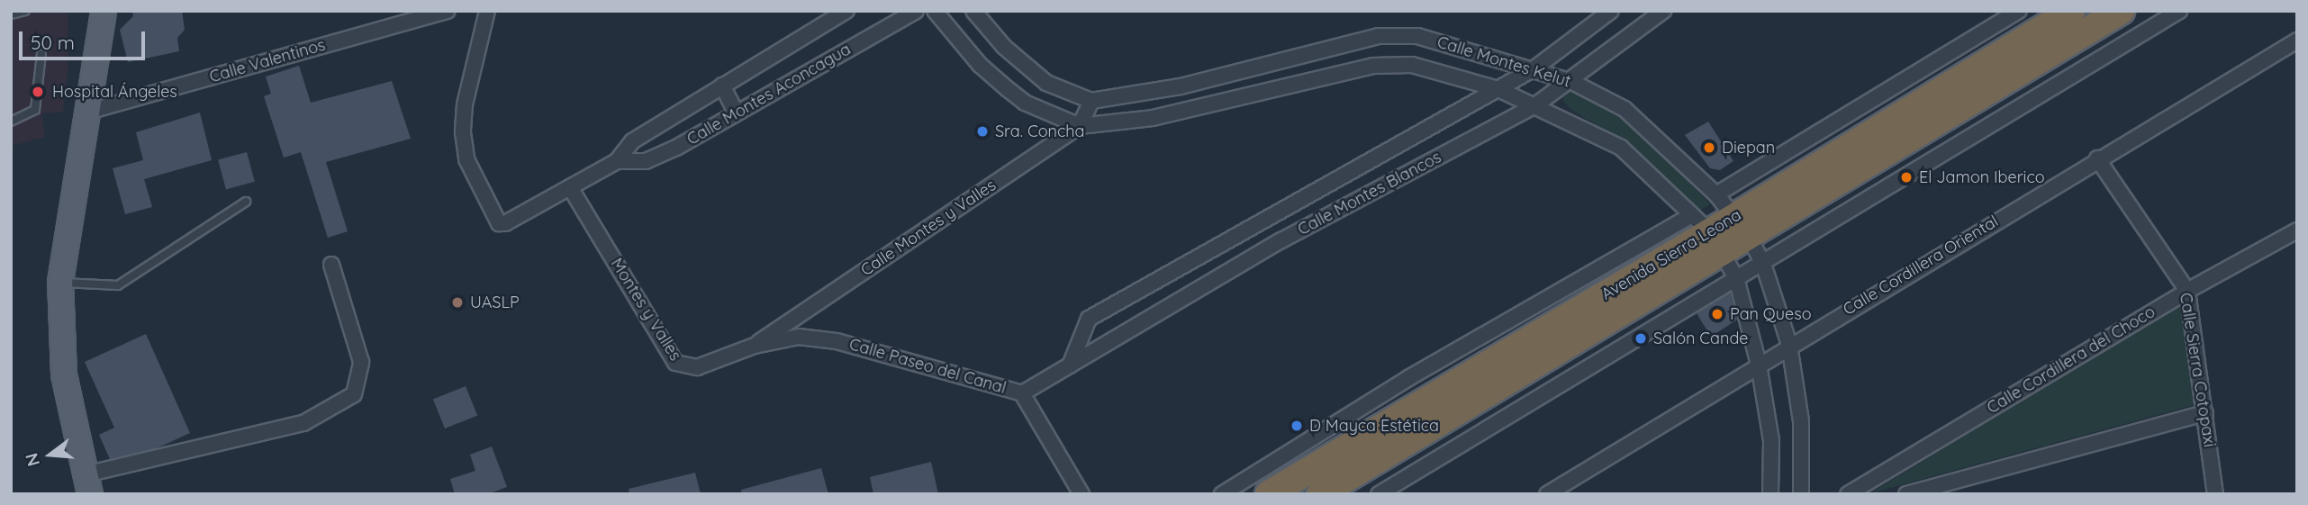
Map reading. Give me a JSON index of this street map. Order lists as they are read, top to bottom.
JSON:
{
  "streets": {
    "highway": ["Avenida Sierra Leona"],
    "street": [
      "Calle Valentinos",
      "Calle Montes Kelut",
      "Calle Montes Aconcagua",
      "Calle Montes Blancos",
      "Calle Montes y Valles",
      "Calle Cordillera Oriental",
      "Montes y Valles",
      "Calle Cordillera del Choco",
      "Calle Paseo del Canal",
      "Calle Sierra Cotopaxi"
    ]
  },
  "crossings": [
    ["Calle Montes Kelut", "Calle Montes Blancos"],
    ["Calle Montes Kelut", "Calle Montes y Valles"],
    ["Calle Montes Kelut", "Avenida Sierra Leona"],
    ["Calle Montes Kelut", "Calle Cordillera Oriental"],
    ["Calle Montes Aconcagua", "Montes y Valles"],
    ["Calle Montes Blancos", "Calle Paseo del Canal"],
    ["Calle Montes y Valles", "Montes y Valles"],
    ["Calle Montes y Valles", "Calle Paseo del Canal"],
    ["Calle Cordillera Oriental", "Calle Sierra Cotopaxi"],
    ["Montes y Valles", "Calle Paseo del Canal"],
    ["Calle Cordillera del Choco", "Calle Sierra Cotopaxi"]
  ],
  "places": [
    "Hospital Ángeles",
    "Sra. Concha",
    "Diepan",
    "El Jamon Iberico",
    "UASLP",
    "Pan Queso",
    "Salón Cande",
    "D Mayca Estética"
  ],
  "scale_bar": "50 m",
  "north": "left"
}
